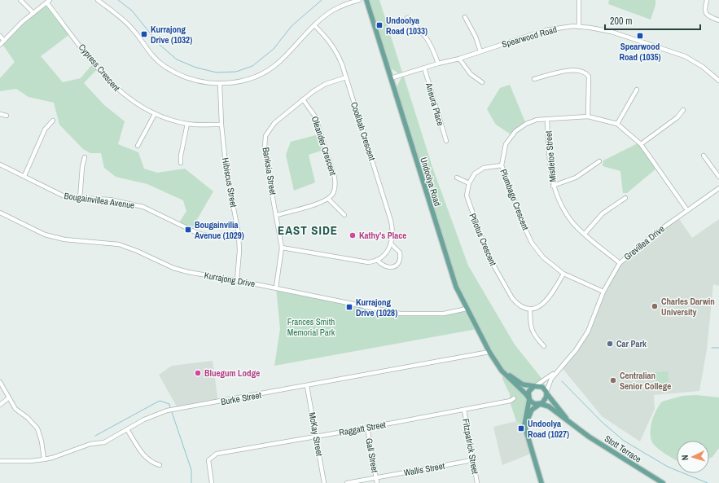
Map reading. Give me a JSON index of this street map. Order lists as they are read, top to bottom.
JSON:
{
  "streets": {
    "main road": ["Undoolya Road", "Stott Terrace"],
    "street": [
      "Spearwood Road",
      "Cypress Crescent",
      "Aneura Place",
      "Coolibah Crescent",
      "Oleander Crescent",
      "Mistletoe Street",
      "Banksia Street",
      "Hibiscus Street",
      "Plumbago Crescent",
      "Bougainvillea Avenue",
      "Ptilotus Crescent",
      "Grevillea Drive",
      "Kurrajong Drive",
      "Burke Street",
      "Raggatt Street",
      "McKay Street",
      "Fitzpatrick Street",
      "Gall Street",
      "Wallis Street"
    ]
  },
  "crossings": [
    ["Spearwood Road", "Aneura Place"],
    ["Spearwood Road", "Undoolya Road"],
    ["Cypress Crescent", "Hibiscus Street"],
    ["Coolibah Crescent", "Banksia Street"],
    ["Oleander Crescent", "Banksia Street"],
    ["Mistletoe Street", "Plumbago Crescent"],
    ["Mistletoe Street", "Grevillea Drive"],
    ["Banksia Street", "Kurrajong Drive"],
    ["Undoolya Road", "Grevillea Drive"],
    ["Undoolya Road", "Kurrajong Drive"],
    ["Undoolya Road", "Burke Street"],
    ["Undoolya Road", "Stott Terrace"],
    ["Hibiscus Street", "Bougainvillea Avenue"],
    ["Hibiscus Street", "Kurrajong Drive"],
    ["Plumbago Crescent", "Grevillea Drive"],
    ["Grevillea Drive", "Stott Terrace"],
    ["Burke Street", "McKay Street"],
    ["Raggatt Street", "McKay Street"],
    ["Raggatt Street", "Fitzpatrick Street"],
    ["Raggatt Street", "Gall Street"],
    ["Fitzpatrick Street", "Wallis Street"],
    ["Gall Street", "Wallis Street"]
  ],
  "districts": ["EAST SIDE"],
  "parks": ["Frances Smith Memorial Park"],
  "places": {
    "transit": [
      "Undoolya Road (1033)",
      "Kurrajong Drive (1032)",
      "Spearwood Road (1035)",
      "Bougainvilia Avenue (1029)",
      "Kurrajong Drive (1028)",
      "Undoolya Road (1027)"
    ],
    "other": [
      "Kathy's Place",
      "Charles Darwin University",
      "Car Park",
      "Bluegum Lodge",
      "Centralian Senior College"
    ]
  },
  "scale_bar": "200 m",
  "north": "left"
}
